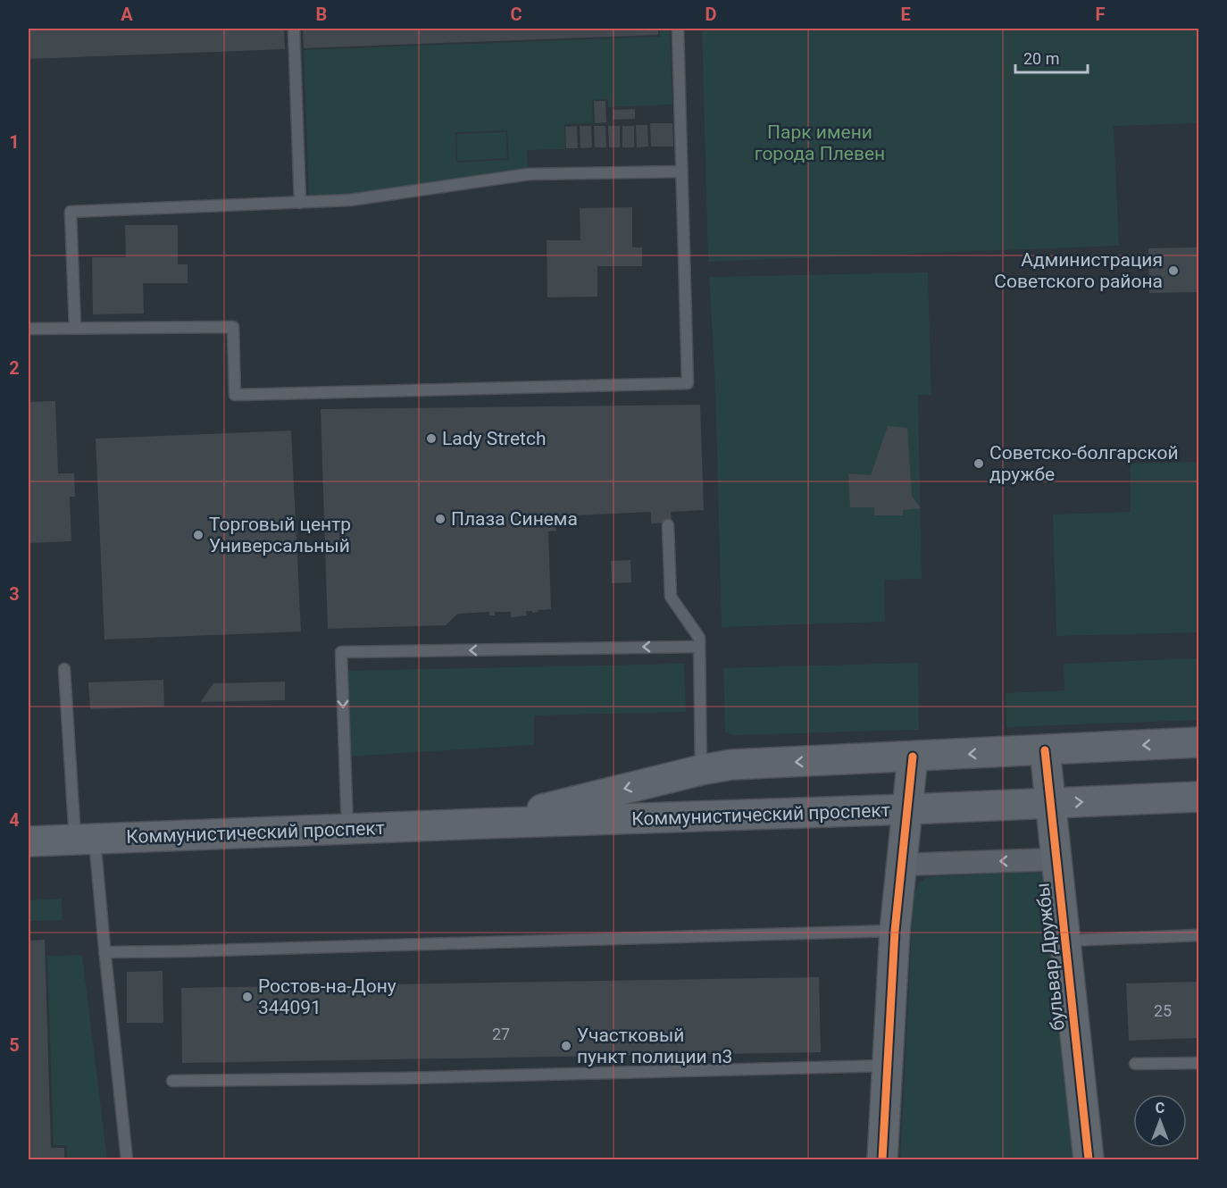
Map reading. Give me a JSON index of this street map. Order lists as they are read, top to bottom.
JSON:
{
  "streets": {
    "main road": ["Коммунистический проспект", "бульвар Дружбы"]
  },
  "crossings": [
    ["Коммунистический проспект", "бульвар Дружбы"]
  ],
  "parks": ["Парк имени города Плевен"],
  "places": [
    "Администрация Советского района",
    "Lady Stretch",
    "Советско-болгарской дружбе",
    "Плаза Синема",
    "Торговый центр Универсальный",
    "Ростов-на-Дону 344091",
    "Участковый пункт полиции n3"
  ],
  "house_numbers": ["25", "27"],
  "scale_bar": "20 m",
  "north": "top",
  "grid": {
    "columns": [
      "A",
      "B",
      "C",
      "D",
      "E",
      "F"
    ],
    "rows": [
      "1",
      "2",
      "3",
      "4",
      "5"
    ]
  }
}
